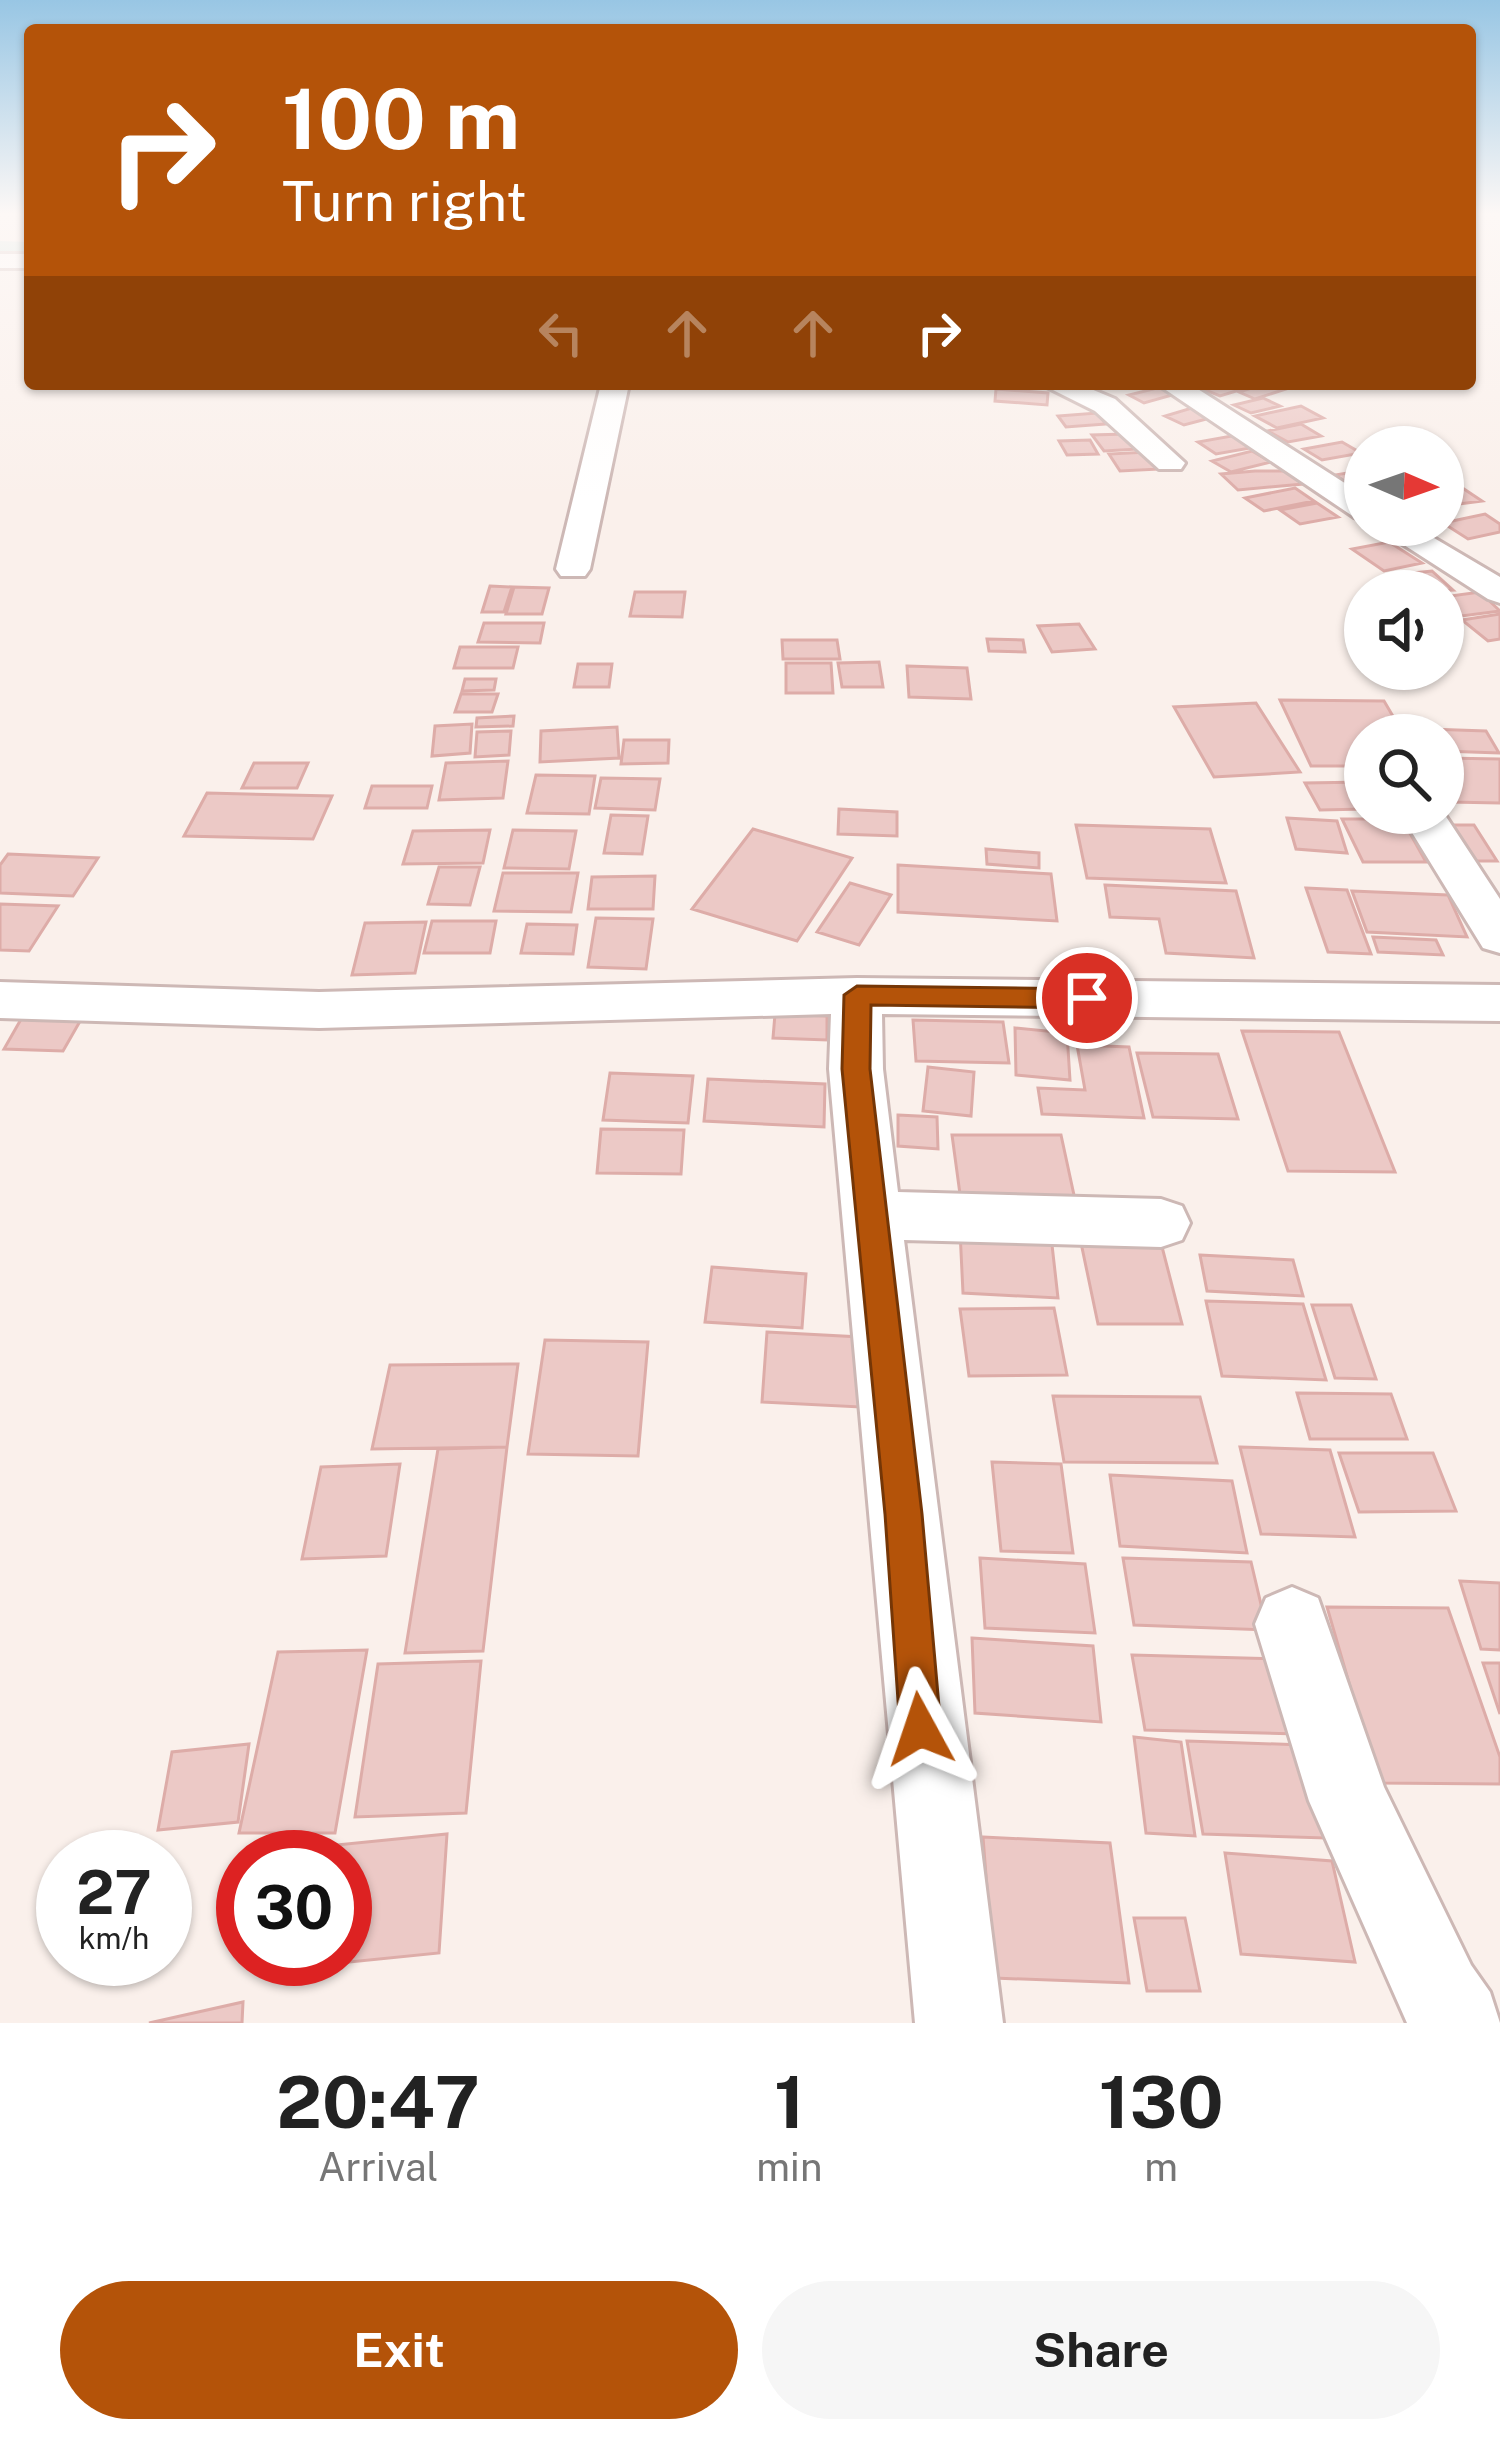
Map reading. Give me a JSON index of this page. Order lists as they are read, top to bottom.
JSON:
{
  "north": "right",
  "page": {
    "turn": ["100 m", "Turn right"],
    "speed": "27 km/h",
    "limit": "30",
    "eta": [
      "20:47",
      "Arrival",
      "1",
      "min",
      "130",
      "m"
    ],
    "buttons": ["Exit", "Share"]
  }
}
